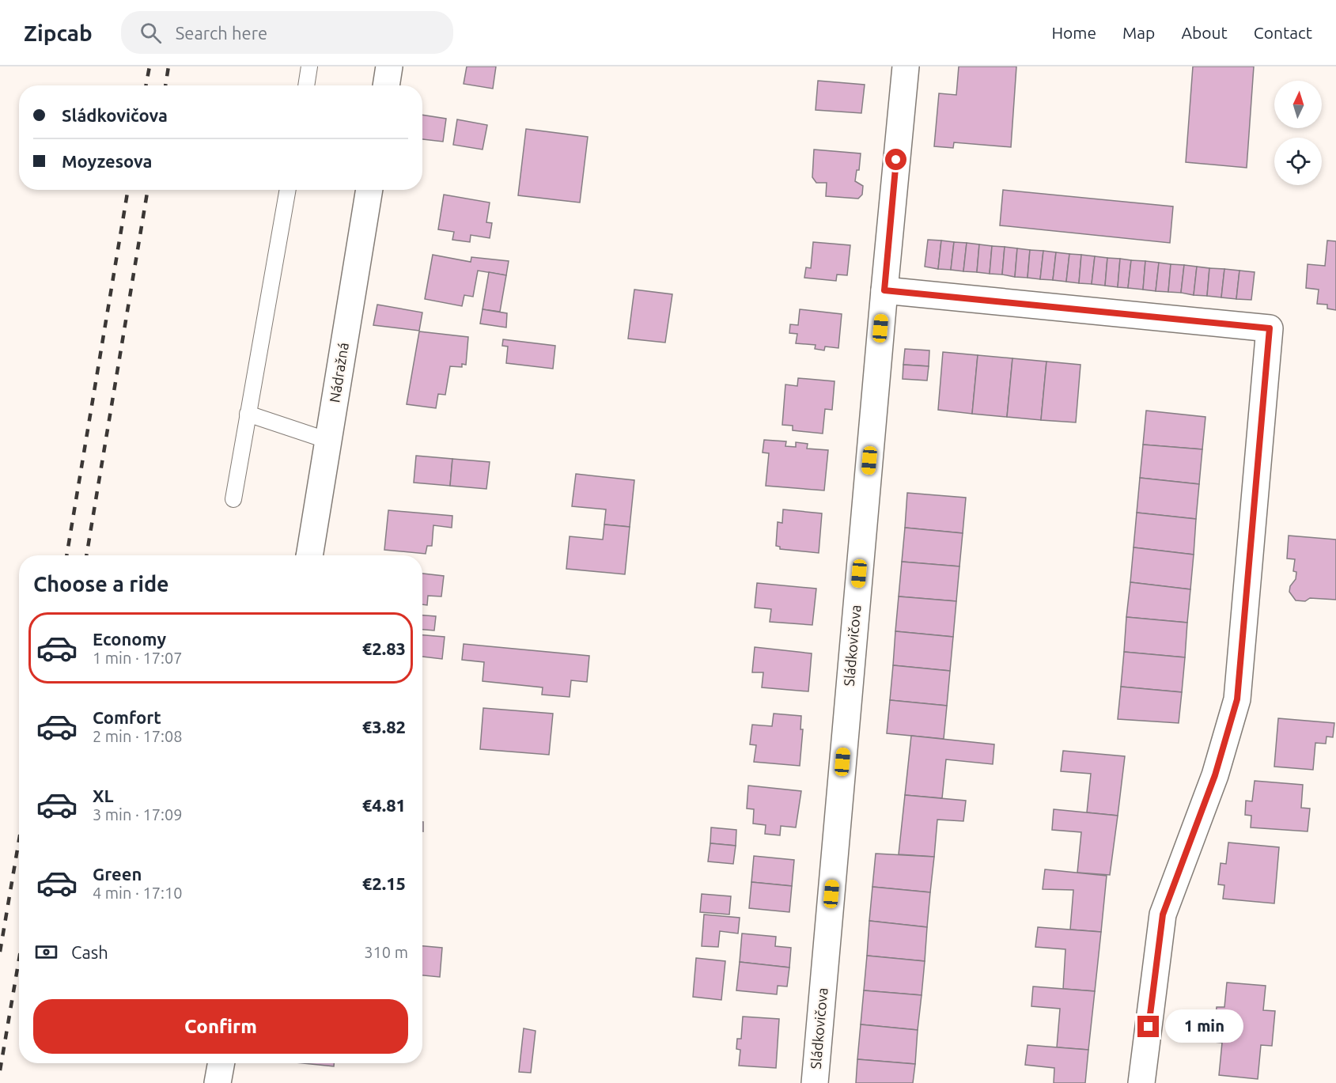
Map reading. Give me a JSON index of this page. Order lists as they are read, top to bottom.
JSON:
{
  "streets": {
    "street": ["Nádražná", "Sládkovičova"]
  },
  "north": "top",
  "page": {
    "header": "Zipcab",
    "search": "Search here",
    "nav": [
      "Home",
      "Map",
      "About",
      "Contact"
    ],
    "banner": ["Sládkovičova", "Moyzesova"],
    "heading": "Choose a ride",
    "list": [
      {
        "name": "Economy",
        "note": "1 min · 17:07",
        "value": "€2.83"
      },
      {
        "name": "Comfort",
        "note": "2 min · 17:08",
        "value": "€3.82"
      },
      {
        "name": "XL",
        "note": "3 min · 17:09",
        "value": "€4.81"
      },
      {
        "name": "Green",
        "note": "4 min · 17:10",
        "value": "€2.15"
      }
    ],
    "pay": ["Cash", "310 m"],
    "buttons": "Confirm",
    "bubble": "1 min"
  }
}
